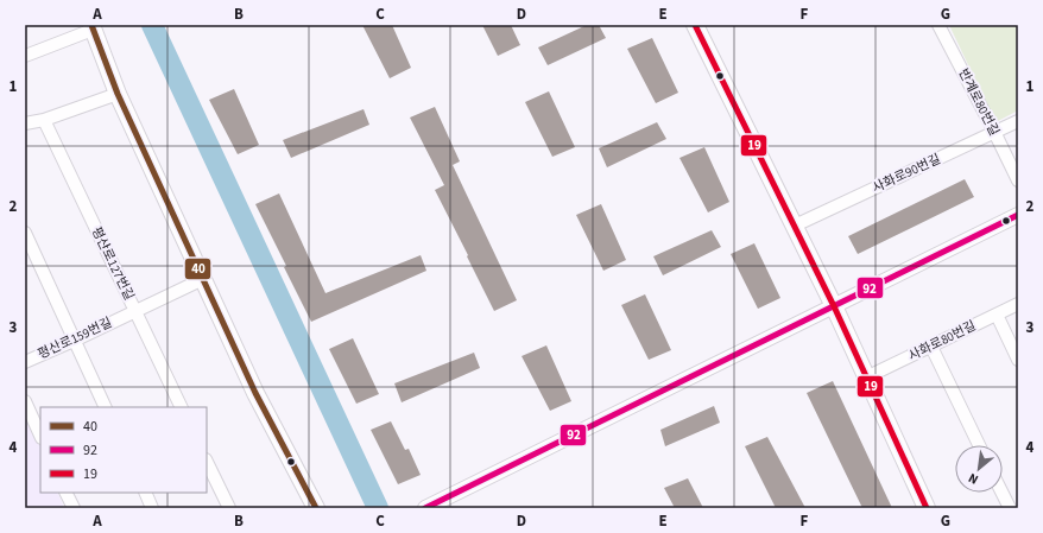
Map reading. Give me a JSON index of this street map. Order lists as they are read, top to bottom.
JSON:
{
  "streets": {
    "street": [
      "반계로80번길",
      "사화로90번길",
      "평산로127번길",
      "평산로159번길",
      "사화로80번길"
    ]
  },
  "crossings": [
    ["반계로80번길", "사화로90번길"],
    ["평산로127번길", "평산로159번길"]
  ],
  "lines": ["transit line 40", "transit line 19", "transit line 92"],
  "legend": ["40", "92", "19"],
  "north": "bottom left",
  "grid": {
    "columns": [
      "A",
      "B",
      "C",
      "D",
      "E",
      "F",
      "G"
    ],
    "rows": [
      "1",
      "2",
      "3",
      "4"
    ]
  }
}
